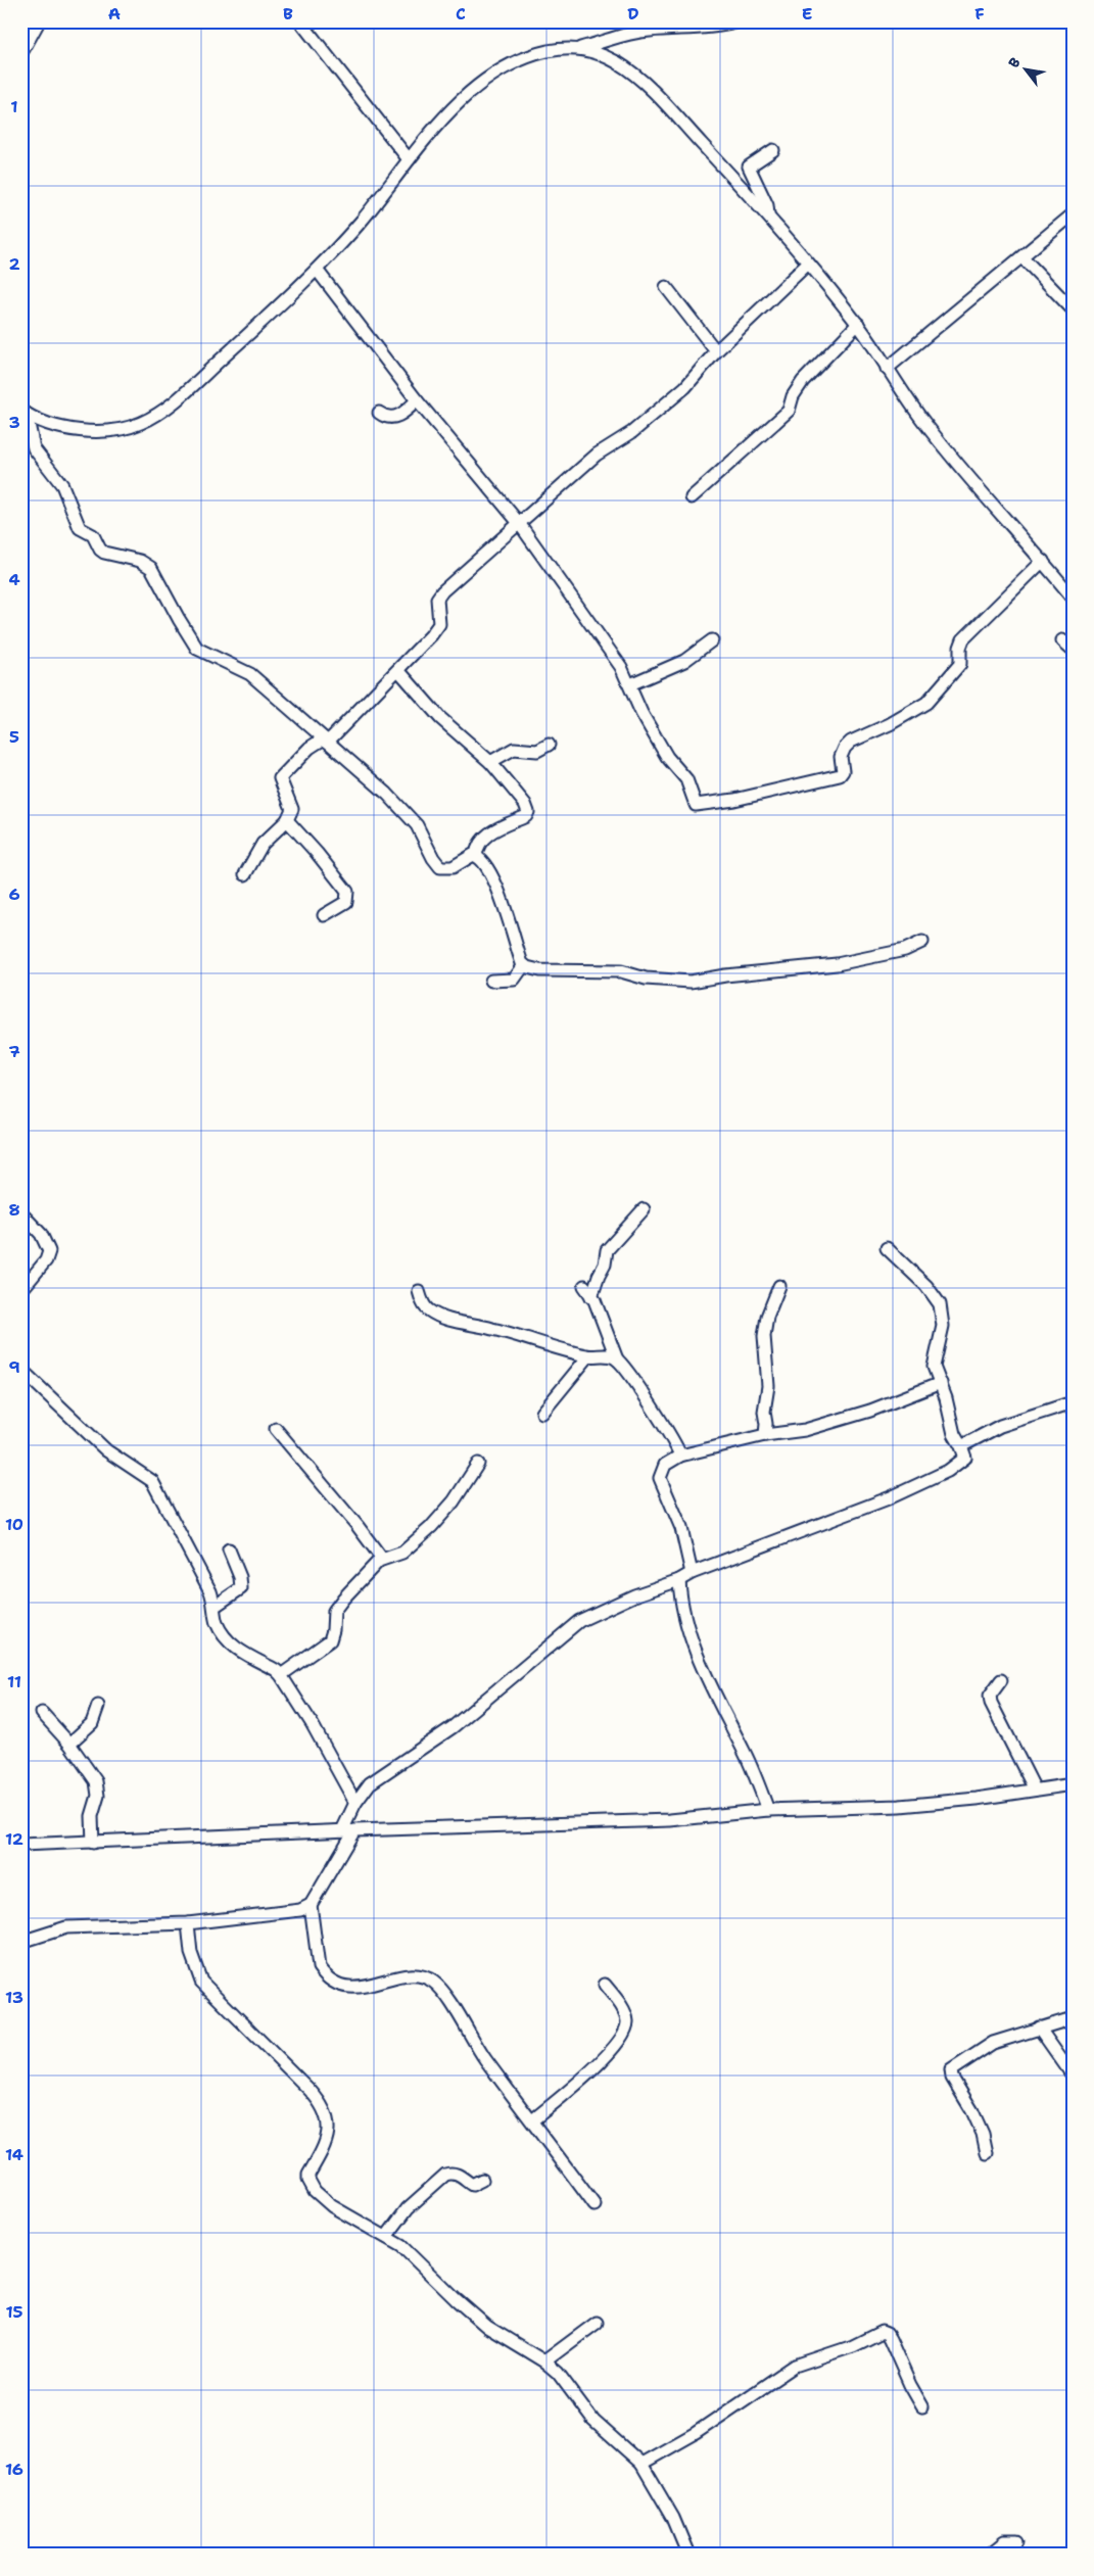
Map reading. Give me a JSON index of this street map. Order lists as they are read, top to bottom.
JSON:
{
  "north": "top left",
  "grid": {
    "columns": [
      "A",
      "B",
      "C",
      "D",
      "E",
      "F"
    ],
    "rows": [
      "1",
      "2",
      "3",
      "4",
      "5",
      "6",
      "7",
      "8",
      "9",
      "10",
      "11",
      "12",
      "13",
      "14",
      "15",
      "16"
    ]
  }
}
